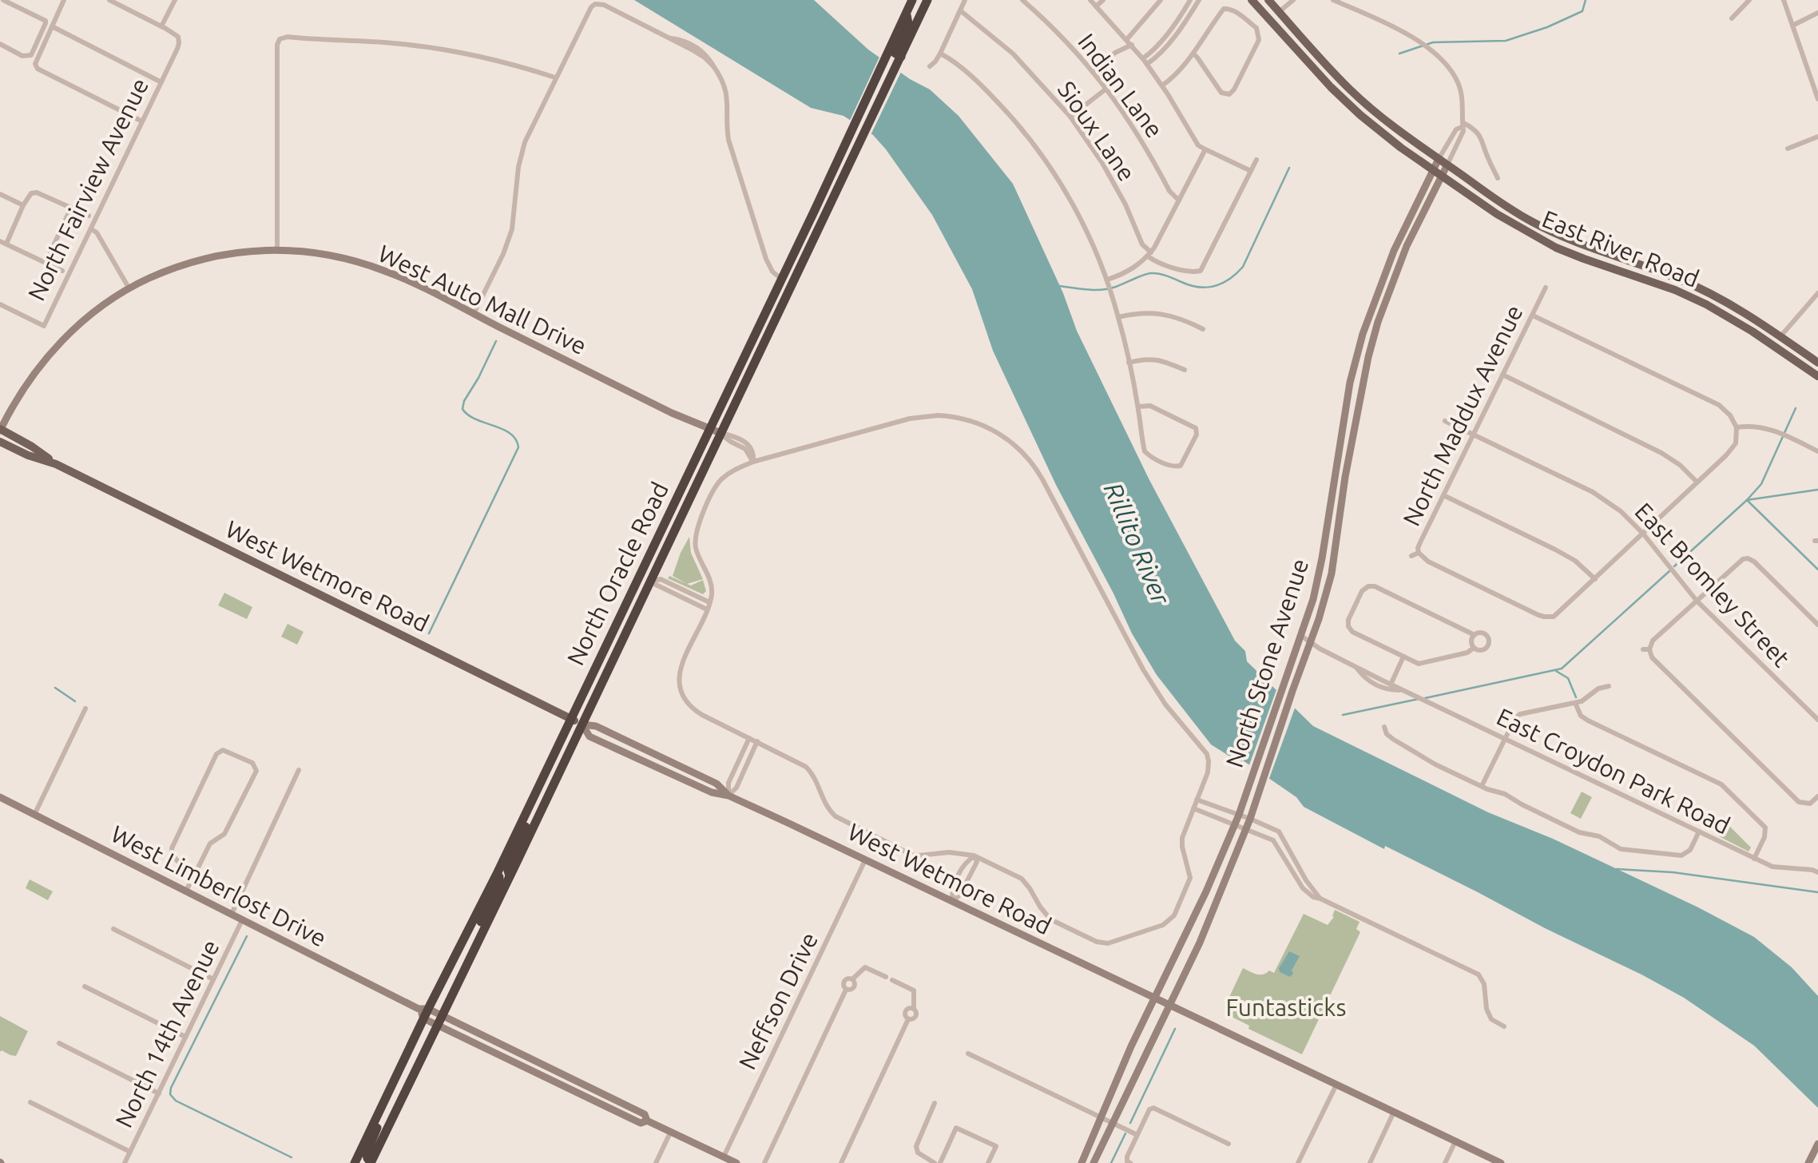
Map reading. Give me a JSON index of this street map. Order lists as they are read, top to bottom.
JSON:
{
  "streets": {
    "highway": ["North Oracle Road"],
    "main road": [
      "East River Road",
      "West Auto Mall Drive",
      "West Wetmore Road",
      "North Stone Avenue",
      "West Limberlost Drive"
    ],
    "street": [
      "Indian Lane",
      "Sioux Lane",
      "North Fairview Avenue",
      "North Maddux Avenue",
      "East Bromley Street",
      "East Croydon Park Road",
      "Neffson Drive",
      "North 14th Avenue"
    ]
  },
  "crossings": [
    ["East River Road", "North Stone Avenue"],
    ["West Auto Mall Drive", "North Oracle Road"],
    ["West Auto Mall Drive", "West Wetmore Road"],
    ["North Maddux Avenue", "East Bromley Street"],
    ["North Oracle Road", "West Wetmore Road"],
    ["North Oracle Road", "West Limberlost Drive"],
    ["West Wetmore Road", "North Stone Avenue"],
    ["West Wetmore Road", "Neffson Drive"],
    ["North Stone Avenue", "East Croydon Park Road"],
    ["West Limberlost Drive", "Neffson Drive"],
    ["West Limberlost Drive", "North 14th Avenue"]
  ],
  "water": ["Rillito River"],
  "parks": ["Funtasticks"]
}
